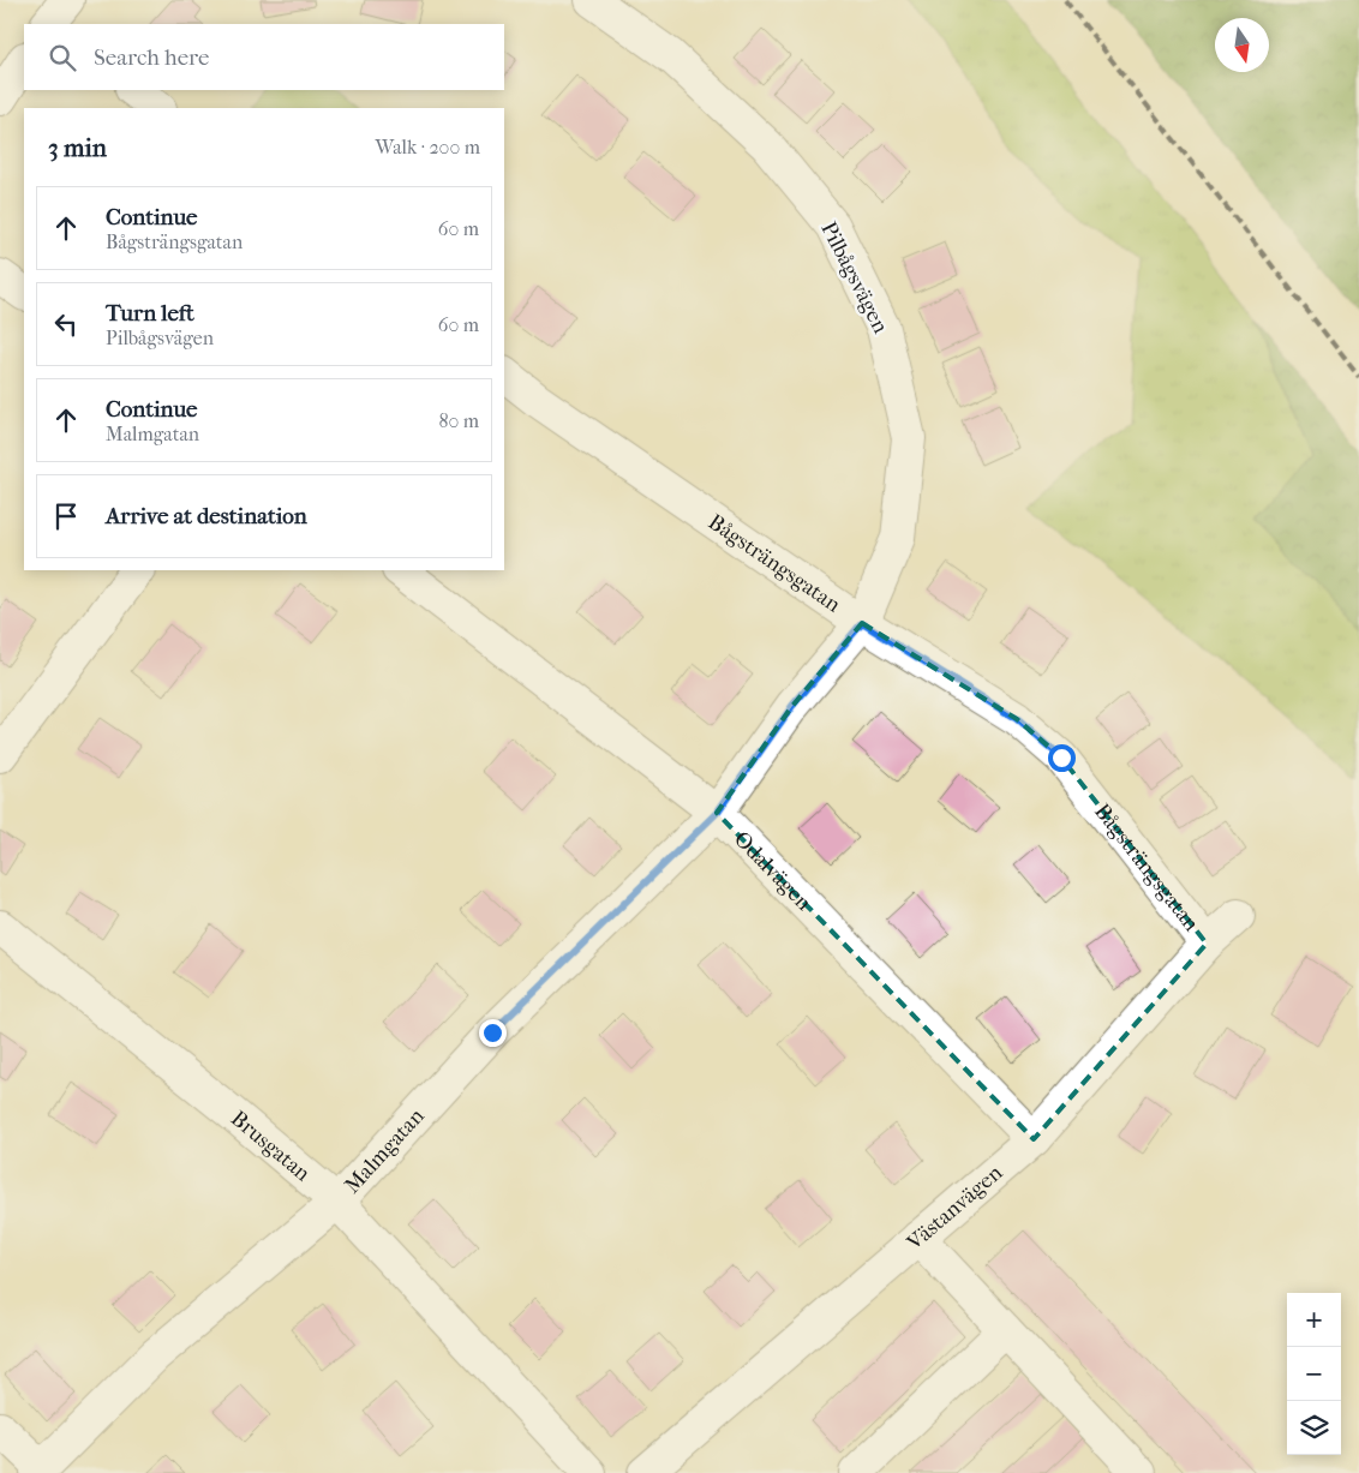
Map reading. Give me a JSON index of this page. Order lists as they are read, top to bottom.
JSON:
{
  "streets": {
    "street": [
      "Pilbågsvägen",
      "Bågsträngsgatan",
      "Odalvägen",
      "Brusgatan",
      "Malmgatan",
      "Västanvägen"
    ]
  },
  "crossings": [
    ["Pilbågsvägen", "Bågsträngsgatan"],
    ["Pilbågsvägen", "Odalvägen"],
    ["Pilbågsvägen", "Malmgatan"],
    ["Bågsträngsgatan", "Västanvägen"],
    ["Odalvägen", "Malmgatan"],
    ["Odalvägen", "Västanvägen"],
    ["Brusgatan", "Malmgatan"]
  ],
  "north": "bottom",
  "page": {
    "search": "Search here",
    "heading": ["3 min", "Walk · 200 m"],
    "list": [
      ["Continue", "Bågsträngsgatan", "60 m"],
      ["Turn left", "Pilbågsvägen", "60 m"],
      ["Continue", "Malmgatan", "80 m"],
      "Arrive at destination"
    ],
    "map_buttons": ["+", "−"]
  }
}
